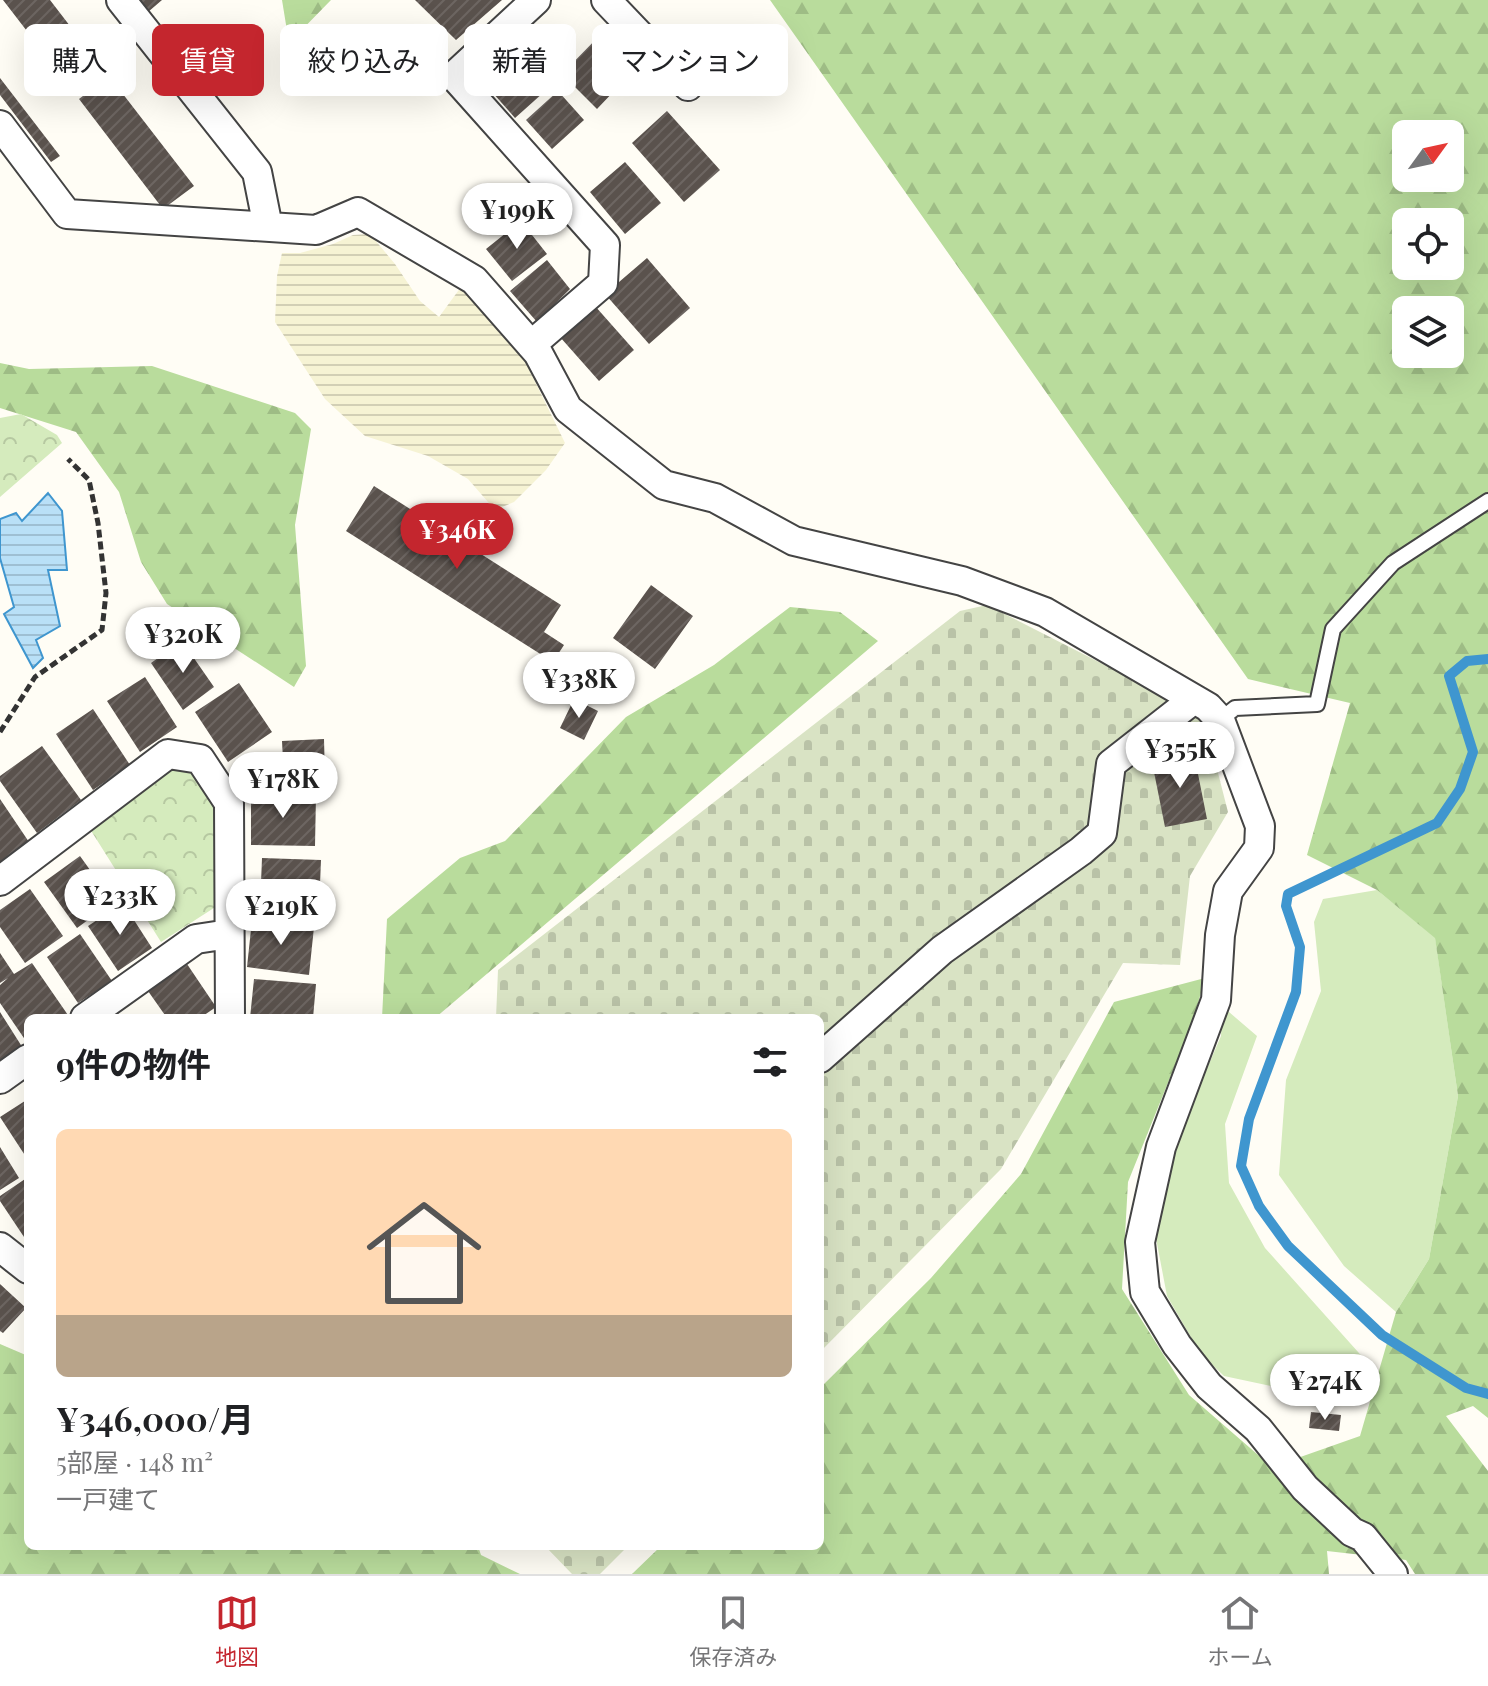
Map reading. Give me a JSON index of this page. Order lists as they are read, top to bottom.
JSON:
{
  "north": "top right",
  "page": {
    "chip": [
      "購入",
      "賃貸",
      "絞り込み",
      "新着",
      "マンション"
    ],
    "price": [
      "¥199K",
      "¥346K",
      "¥320K",
      "¥338K",
      "¥355K",
      "¥178K",
      "¥233K",
      "¥219K",
      "¥274K"
    ],
    "heading": "9件の物件",
    "list": [
      {
        "name": "¥346,000/月",
        "note": "5部屋 · 148 m² · 一戸建て"
      }
    ],
    "tabs": ["地図", "保存済み", "ホーム"]
  }
}
